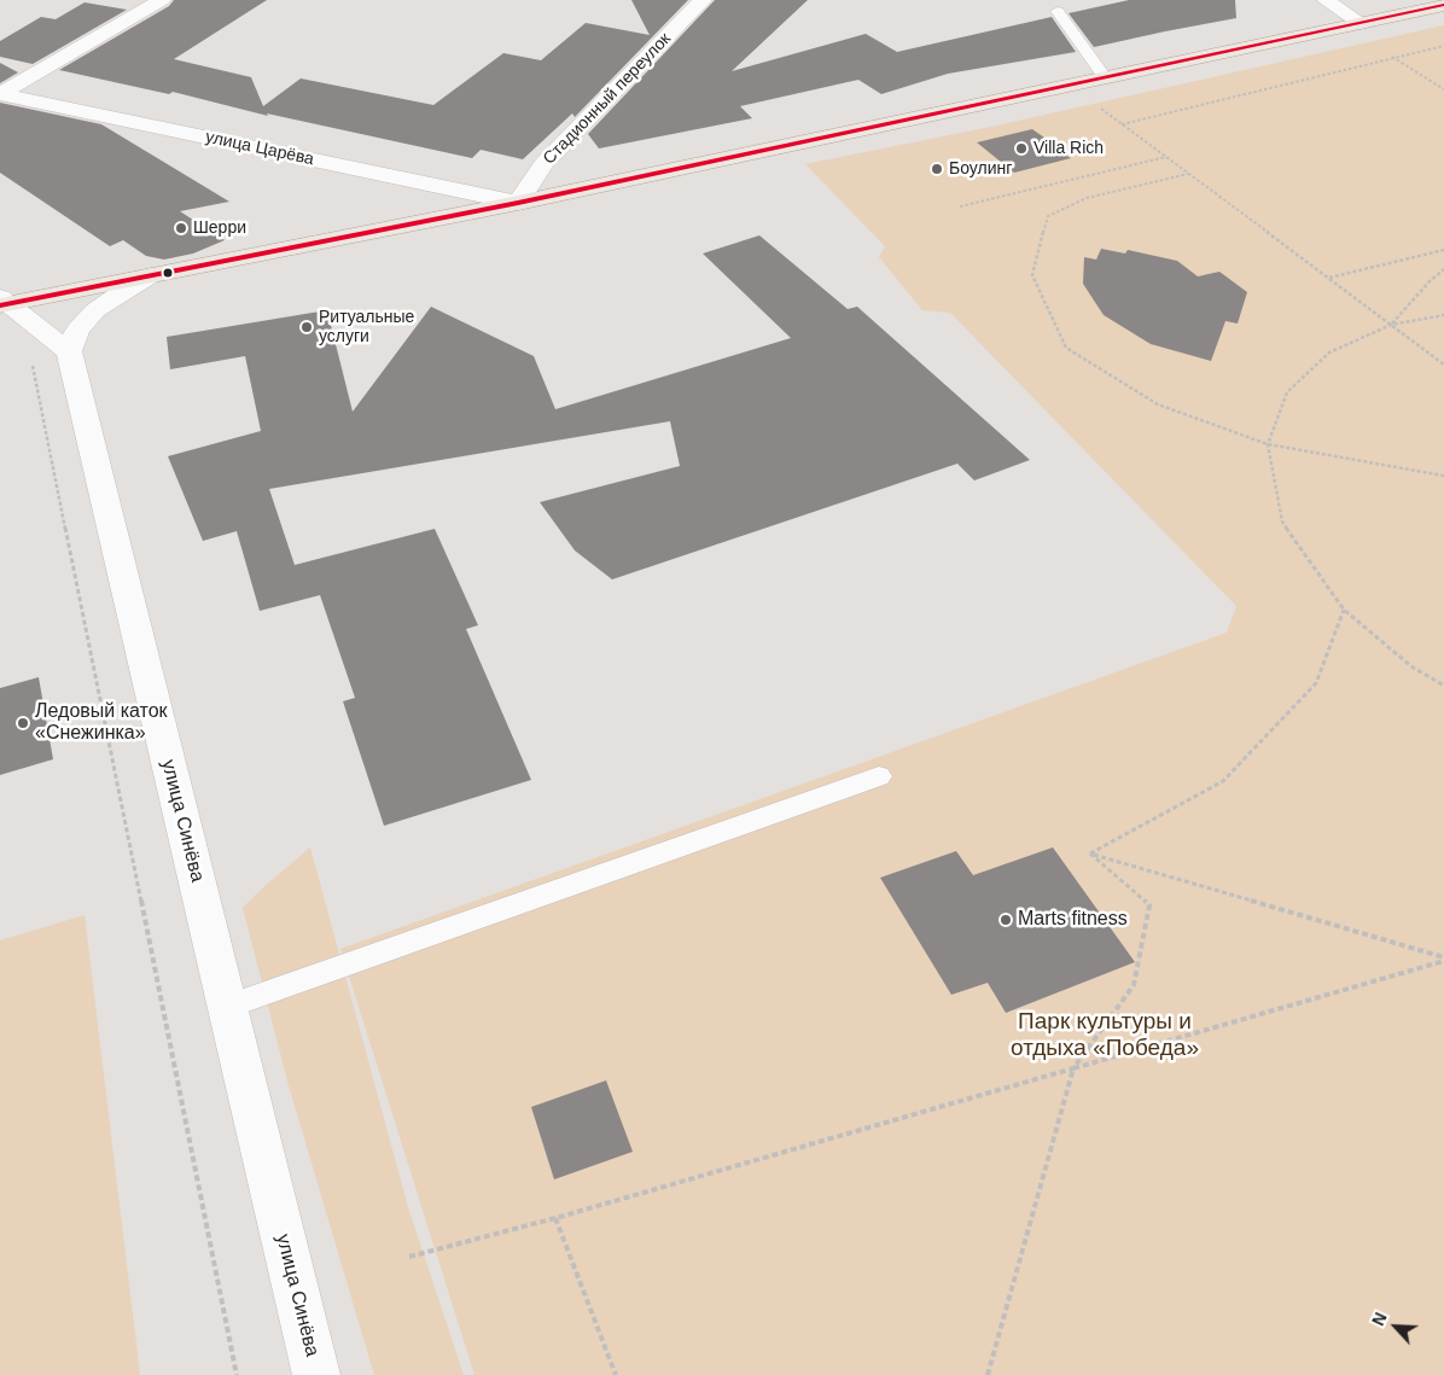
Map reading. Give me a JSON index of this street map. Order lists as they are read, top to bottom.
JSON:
{
  "streets": {
    "main road": ["улица Царёва"],
    "street": ["Стадионный переулок", "улица Синёва"]
  },
  "crossings": [
    ["Стадионный переулок", "улица Царёва"]
  ],
  "parks": ["Парк культуры и отдыха «Победа»"],
  "places": [
    "Villa Rich",
    "Боулинг",
    "Шерри",
    "Ритуальные услуги",
    "Ледовый каток «Снежинка»",
    "Marts fitness"
  ],
  "north": "top left"
}
